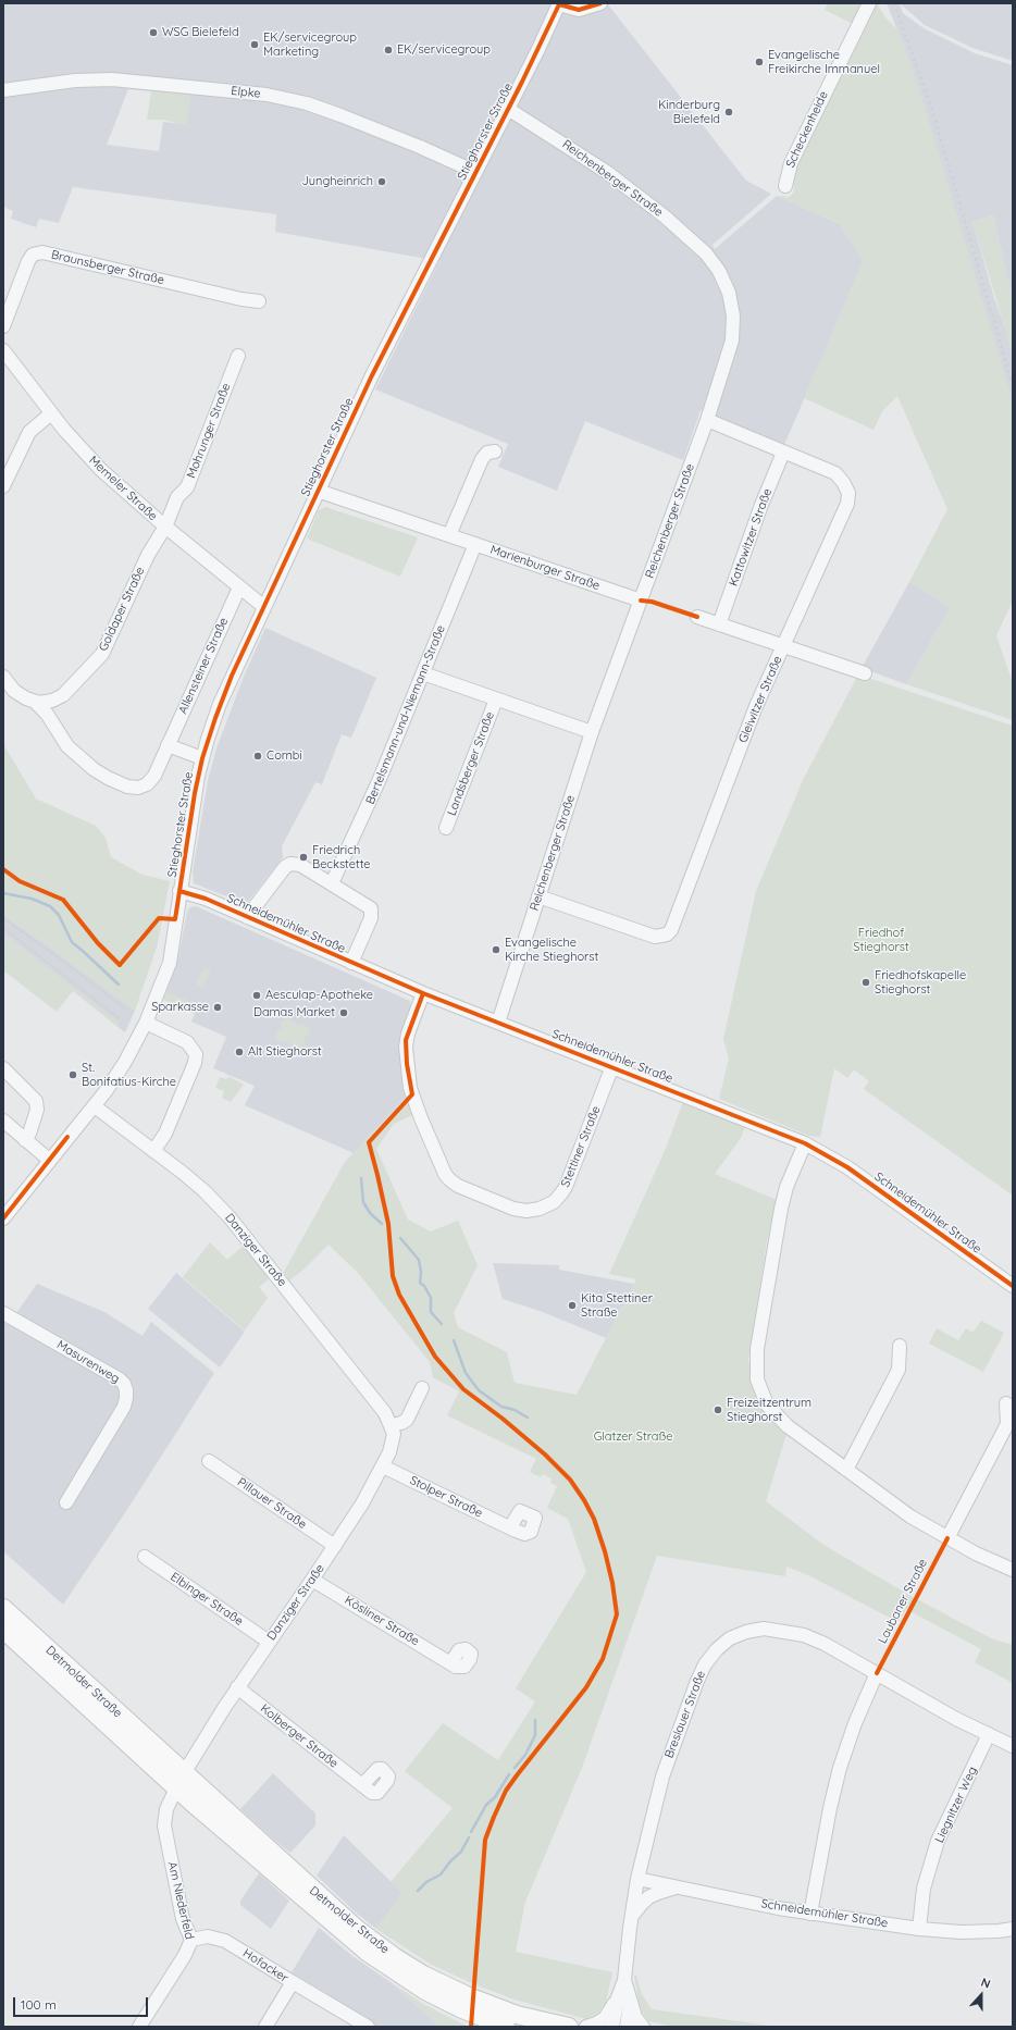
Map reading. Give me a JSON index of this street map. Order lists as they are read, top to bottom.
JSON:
{
  "streets": {
    "main road": ["Detmolder Straße"],
    "street": [
      "Elpke",
      "Scheckenheide",
      "Stieghorster Straße",
      "Reichenberger Straße",
      "Braunsberger Straße",
      "Mohrunger Straße",
      "Memeler Straße",
      "Kattowitzer Straße",
      "Marienburger Straße",
      "Goldaper Straße",
      "Allensteiner Straße",
      "Gleiwitzer Straße",
      "Bertelsmann-und-Niemann-Straße",
      "Landsberger Straße",
      "Schneidemühler Straße",
      "Stettiner Straße",
      "Danziger Straße",
      "Masurenweg",
      "Stolper Straße",
      "Pillauer Straße",
      "Elbinger Straße",
      "Kösliner Straße",
      "Breslauer Straße",
      "Kolberger Straße",
      "Liegnitzer Weg",
      "Am Niederfeld",
      "Hofacker"
    ],
    "cycle path": ["Laubaner Straße"]
  },
  "crossings": [
    ["Elpke", "Stieghorster Straße"],
    ["Stieghorster Straße", "Reichenberger Straße"],
    ["Stieghorster Straße", "Memeler Straße"],
    ["Stieghorster Straße", "Marienburger Straße"],
    ["Stieghorster Straße", "Schneidemühler Straße"],
    ["Stieghorster Straße", "Danziger Straße"],
    ["Reichenberger Straße", "Marienburger Straße"],
    ["Reichenberger Straße", "Gleiwitzer Straße"],
    ["Reichenberger Straße", "Landsberger Straße"],
    ["Reichenberger Straße", "Schneidemühler Straße"],
    ["Mohrunger Straße", "Memeler Straße"],
    ["Mohrunger Straße", "Goldaper Straße"],
    ["Memeler Straße", "Goldaper Straße"],
    ["Memeler Straße", "Allensteiner Straße"],
    ["Kattowitzer Straße", "Gleiwitzer Straße"],
    ["Marienburger Straße", "Bertelsmann-und-Niemann-Straße"],
    ["Bertelsmann-und-Niemann-Straße", "Landsberger Straße"],
    ["Bertelsmann-und-Niemann-Straße", "Schneidemühler Straße"],
    ["Schneidemühler Straße", "Stettiner Straße"],
    ["Schneidemühler Straße", "Breslauer Straße"],
    ["Schneidemühler Straße", "Liegnitzer Weg"],
    ["Danziger Straße", "Stolper Straße"],
    ["Danziger Straße", "Pillauer Straße"],
    ["Danziger Straße", "Elbinger Straße"],
    ["Danziger Straße", "Kösliner Straße"],
    ["Danziger Straße", "Detmolder Straße"],
    ["Danziger Straße", "Kolberger Straße"],
    ["Danziger Straße", "Am Niederfeld"],
    ["Detmolder Straße", "Am Niederfeld"],
    ["Breslauer Straße", "Liegnitzer Weg"],
    ["Am Niederfeld", "Hofacker"]
  ],
  "parks": ["Friedhof Stieghorst", "Glatzer Straße"],
  "places": [
    "WSG Bielefeld",
    "EK/servicegroup Marketing",
    "EK/servicegroup",
    "Evangelische Freikirche Immanuel",
    "Kinderburg Bielefeld",
    "Jungheinrich",
    "Combi",
    "Friedrich Beckstette",
    "Evangelische Kirche Stieghorst",
    "Friedhofskapelle Stieghorst",
    "Aesculap-Apotheke",
    "Sparkasse",
    "Damas Market",
    "Alt Stieghorst",
    "St. Bonifatius-Kirche",
    "Kita Stettiner Straße",
    "Freizeitzentrum Stieghorst"
  ],
  "scale_bar": "100 m",
  "north": "top"
}
